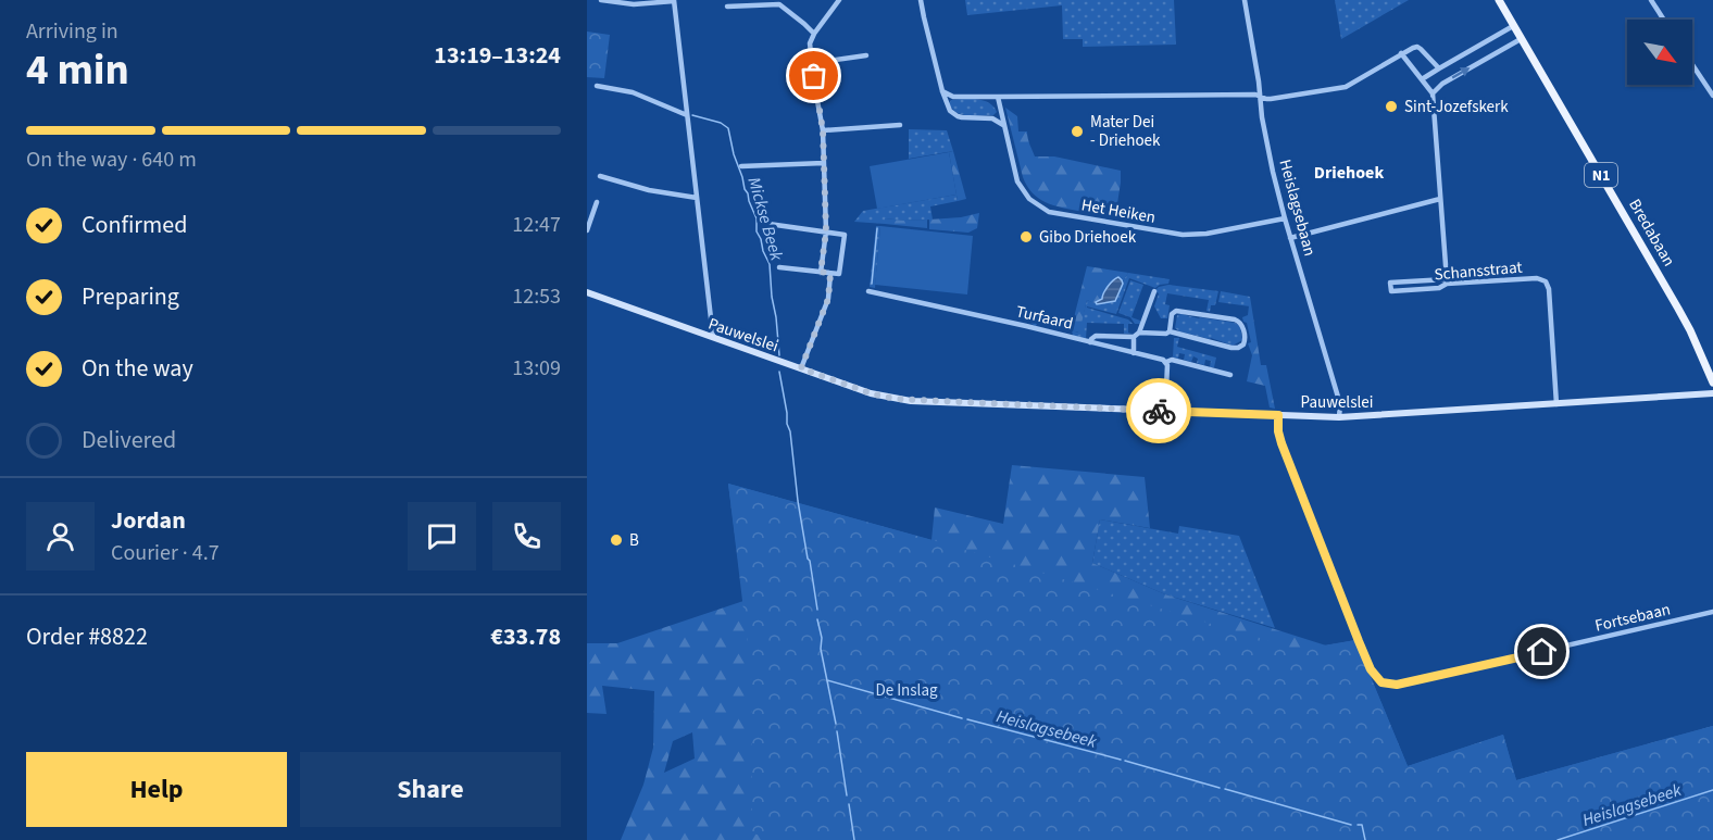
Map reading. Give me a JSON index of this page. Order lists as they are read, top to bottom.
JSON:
{
  "streets": {
    "main road": ["N1", "Bredabaan"],
    "street": [
      "Heislagsebaan",
      "Het Heiken",
      "Schansstraat",
      "Turfaard",
      "Pauwelslei",
      "Fortsebaan"
    ]
  },
  "crossings": [
    ["Heislagsebaan", "Het Heiken"],
    ["Heislagsebaan", "Pauwelslei"],
    ["Schansstraat", "Pauwelslei"],
    ["Pauwelslei", "Fortsebaan"]
  ],
  "districts": ["Driehoek"],
  "water": ["Mickse Beek", "Heislagsebeek"],
  "parks": ["De Inslag"],
  "places": [
    "Sint-Jozefskerk",
    "Mater Dei - Driehoek",
    "Gibo Driehoek",
    "B"
  ],
  "north": "bottom right",
  "page": {
    "heading": ["4 min", "Arriving in", "13:19–13:24"],
    "panel": [
      "Jordan",
      "Courier · 4.7",
      "Order #8822",
      "€33.78"
    ],
    "bar": "On the way · 640 m",
    "list": [
      ["Confirmed", "12:47"],
      ["Preparing", "12:53"],
      ["On the way", "13:09"],
      "Delivered"
    ],
    "buttons": ["Help", "Share"]
  }
}
